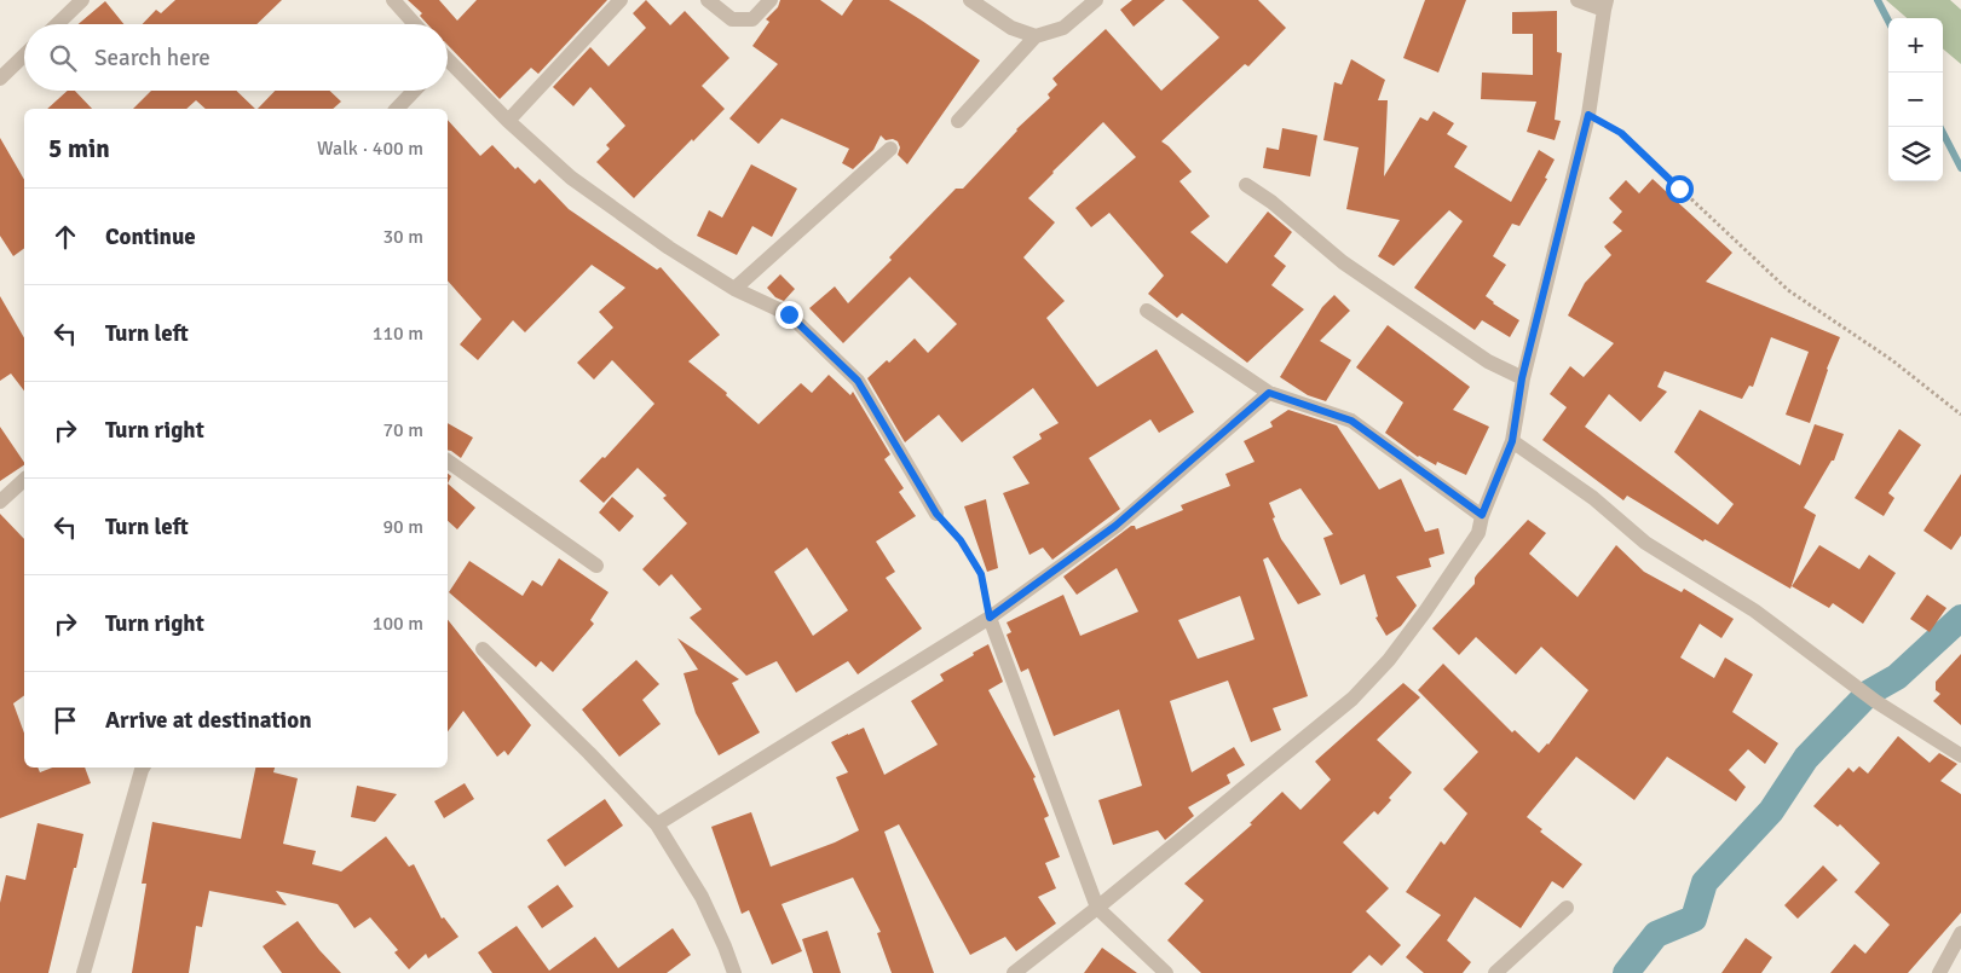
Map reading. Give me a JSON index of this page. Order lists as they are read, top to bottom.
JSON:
{
  "page": {
    "map_buttons": ["+", "−"],
    "search": "Search here",
    "heading": ["5 min", "Walk · 400 m"],
    "list": [
      ["Continue", "30 m"],
      ["Turn left", "110 m"],
      ["Turn right", "70 m"],
      ["Turn left", "90 m"],
      ["Turn right", "100 m"],
      "Arrive at destination"
    ]
  }
}
